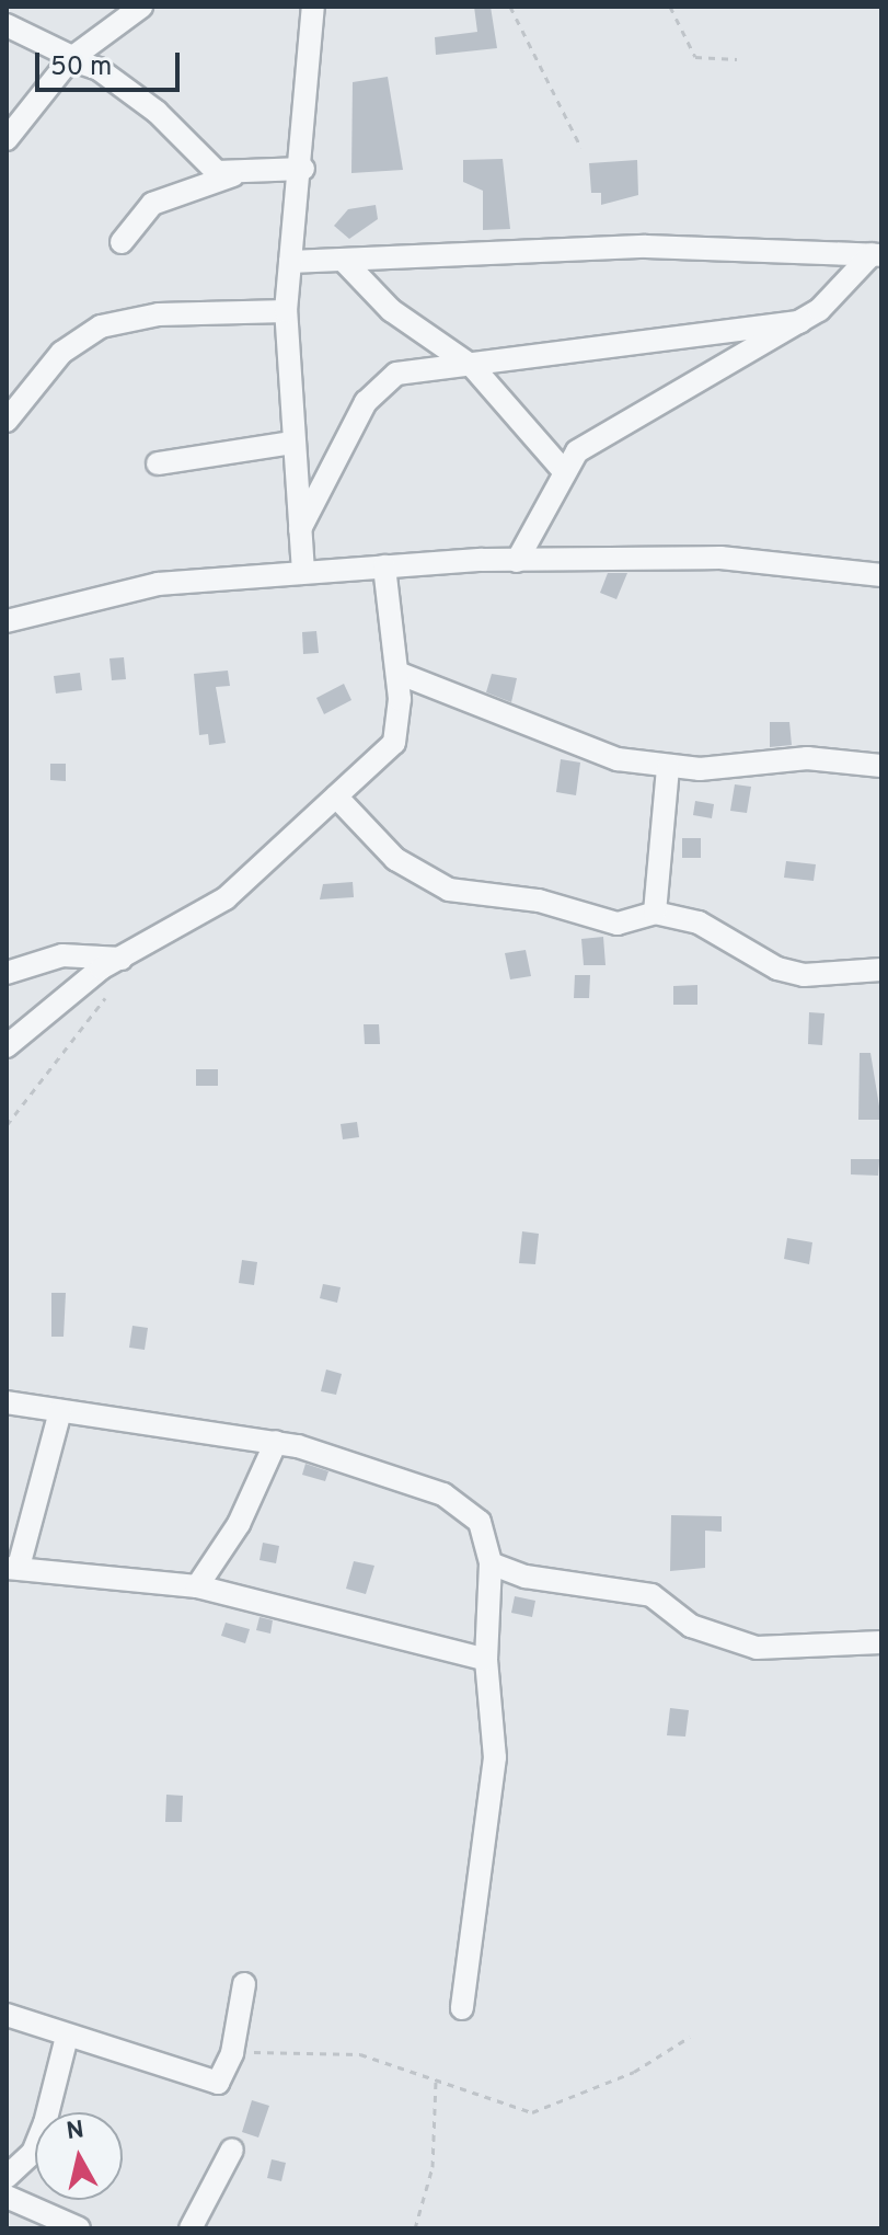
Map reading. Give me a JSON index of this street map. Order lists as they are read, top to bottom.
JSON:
{
  "scale_bar": "50 m",
  "north": "top"
}
